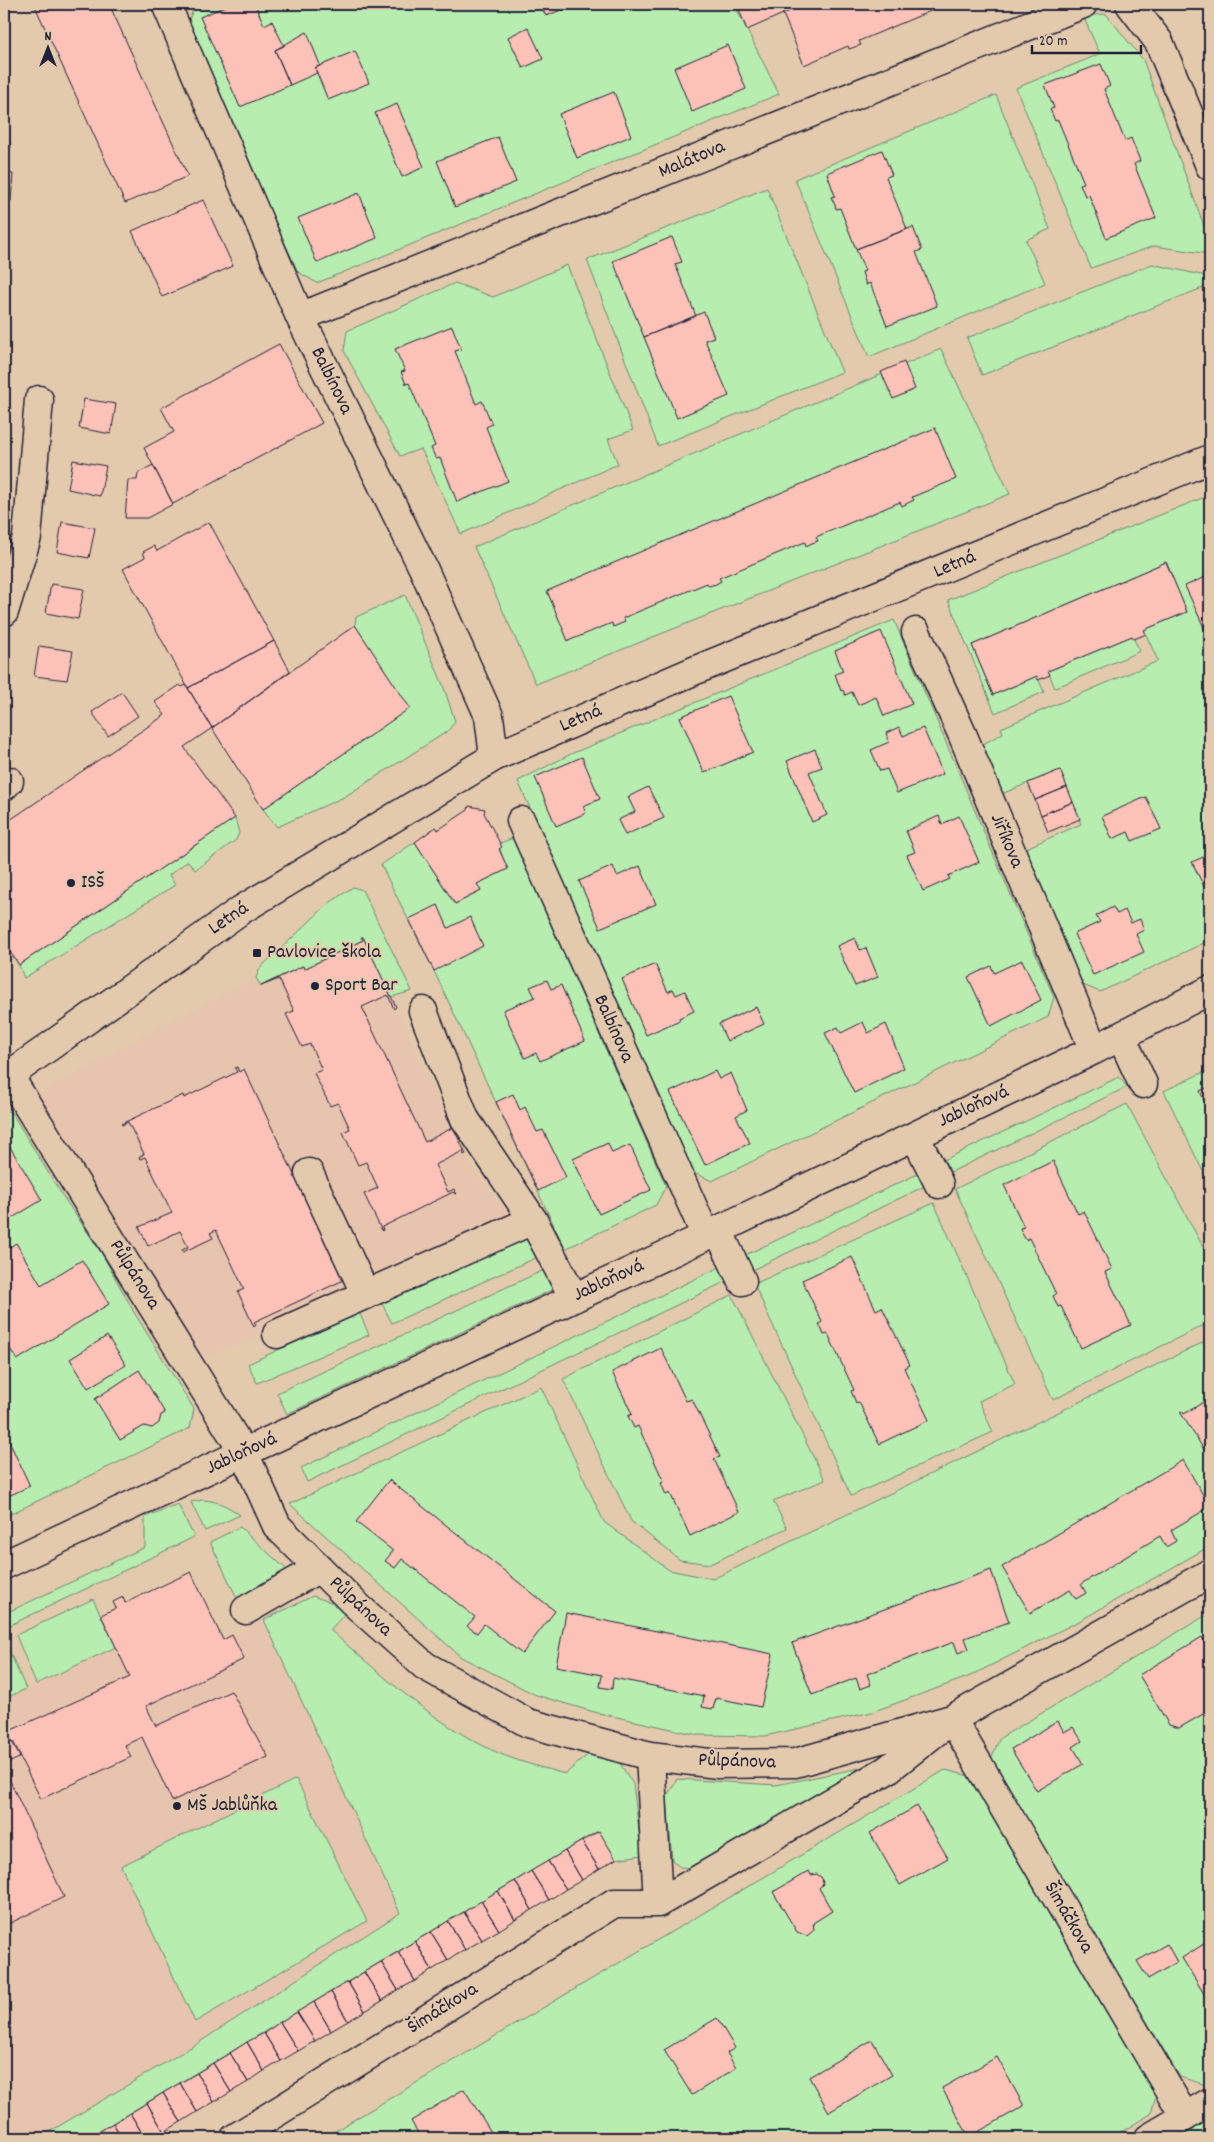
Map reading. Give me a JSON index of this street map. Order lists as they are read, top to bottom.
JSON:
{
  "streets": {
    "street": [
      "Malátova",
      "Balbínova",
      "Letná",
      "Jiříkova",
      "Jabloňová",
      "Půlpánova",
      "Šimáčkova"
    ]
  },
  "crossings": [
    ["Malátova", "Balbínova"],
    ["Balbínova", "Letná"],
    ["Balbínova", "Jabloňová"],
    ["Letná", "Půlpánova"],
    ["Jiříkova", "Jabloňová"],
    ["Jabloňová", "Půlpánova"],
    ["Půlpánova", "Šimáčkova"]
  ],
  "places": {
    "other": ["ISŠ", "Sport Bar", "MŠ Jablůňka"],
    "transit": ["Pavlovice škola"]
  },
  "scale_bar": "20 m",
  "north": "top"
}
